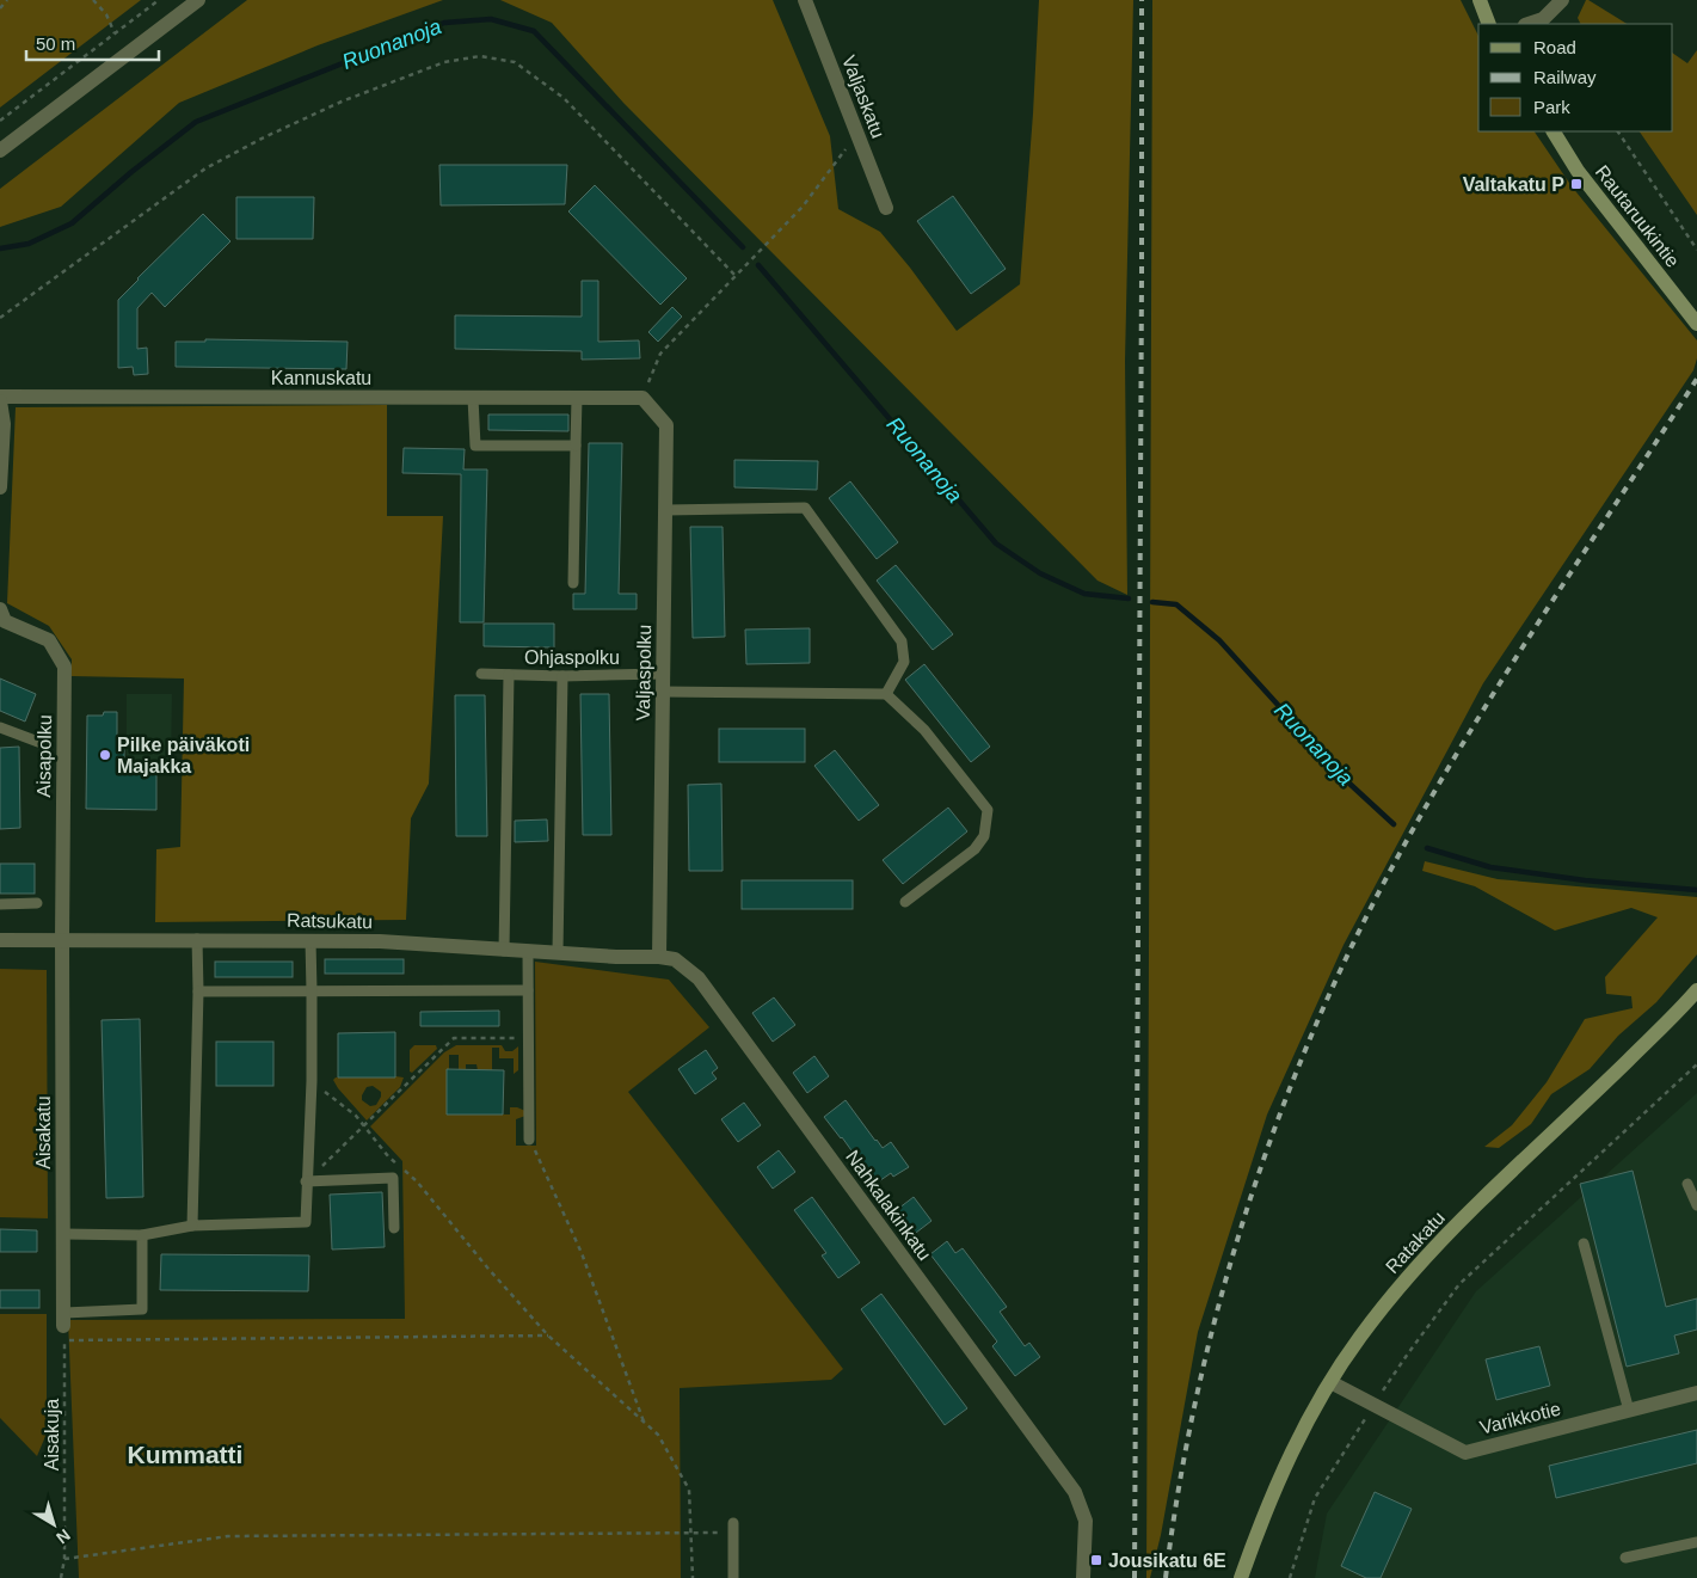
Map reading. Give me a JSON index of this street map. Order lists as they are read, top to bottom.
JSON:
{
  "streets": {
    "main road": ["Rautaruukintie", "Ratakatu"],
    "street": [
      "Valjaskatu",
      "Kannuskatu",
      "Valjaspolku",
      "Aisapolku",
      "Ratsukatu",
      "Aisakatu",
      "Nahkalakinkatu",
      "Varikkotie"
    ],
    "lane": ["Ohjaspolku"],
    "path": ["Aisakuja"]
  },
  "crossings": [
    ["Kannuskatu", "Valjaspolku"],
    ["Ohjaspolku", "Valjaspolku"],
    ["Valjaspolku", "Ratsukatu"],
    ["Valjaspolku", "Nahkalakinkatu"],
    ["Aisapolku", "Ratsukatu"],
    ["Aisapolku", "Aisakatu"],
    ["Ratsukatu", "Aisakatu"],
    ["Ratsukatu", "Nahkalakinkatu"],
    ["Aisakatu", "Aisakuja"],
    ["Ratakatu", "Varikkotie"]
  ],
  "districts": ["Kummatti"],
  "water": ["Ruonanoja"],
  "places": {
    "transit": ["Valtakatu P", "Jousikatu 6E"],
    "other": ["Pilke päiväkoti Majakka"]
  },
  "legend": ["Road", "Railway", "Park"],
  "scale_bar": "50 m",
  "north": "bottom right"
}
